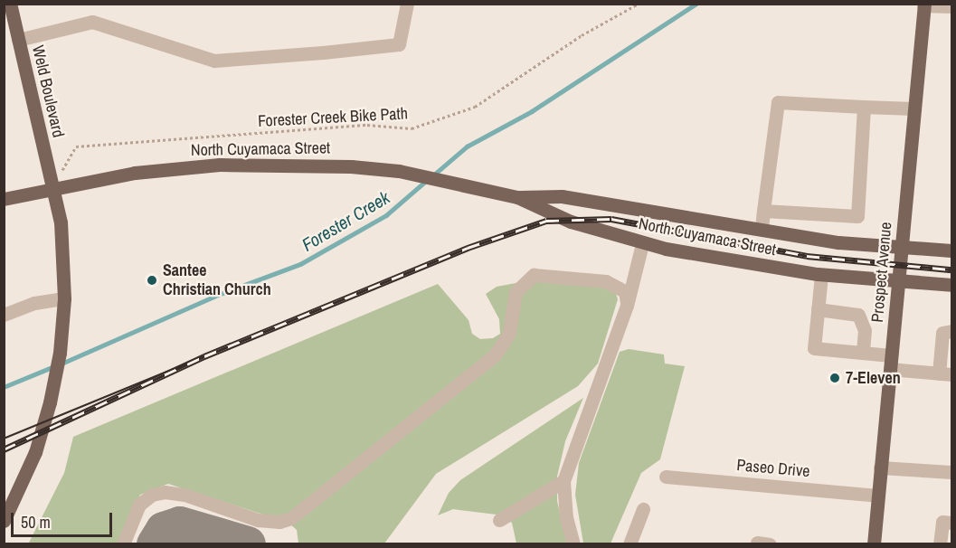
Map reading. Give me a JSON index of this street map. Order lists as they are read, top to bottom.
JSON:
{
  "streets": {
    "main road": ["Weld Boulevard", "North Cuyamaca Street", "Prospect Avenue"],
    "street": ["Paseo Drive"],
    "path": ["Forester Creek Bike Path"]
  },
  "crossings": [
    ["Weld Boulevard", "Forester Creek Bike Path"],
    ["Weld Boulevard", "North Cuyamaca Street"],
    ["Forester Creek Bike Path", "North Cuyamaca Street"],
    ["North Cuyamaca Street", "Prospect Avenue"],
    ["Prospect Avenue", "Paseo Drive"]
  ],
  "water": ["Forester Creek"],
  "places": ["Santee Christian Church", "7-Eleven"],
  "scale_bar": "50 m"
}
